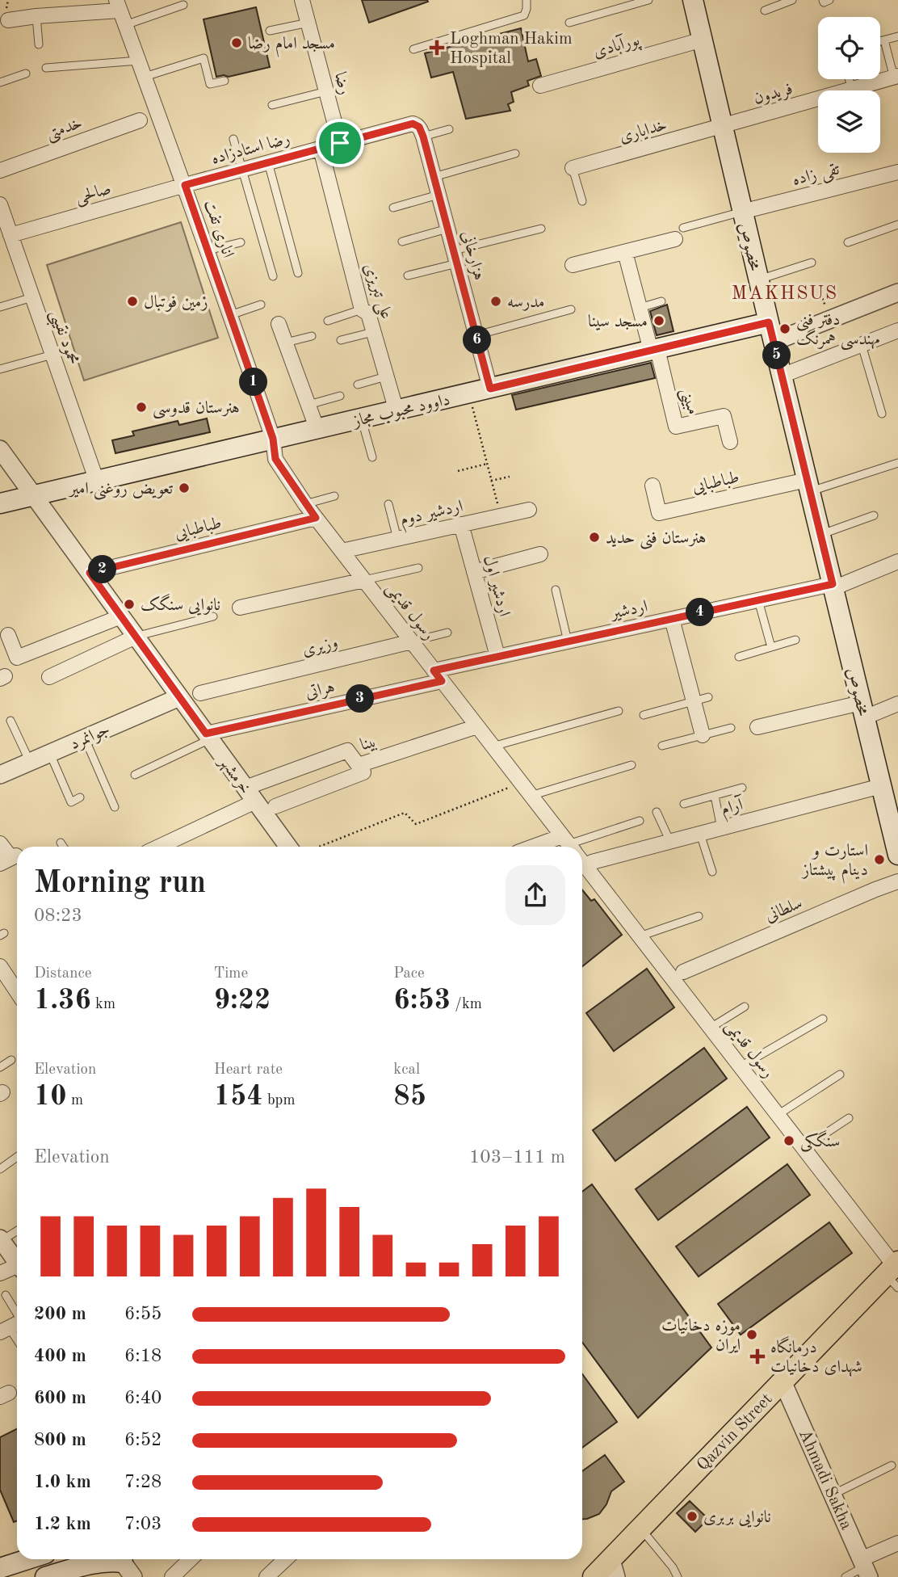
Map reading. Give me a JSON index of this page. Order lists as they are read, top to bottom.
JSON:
{
  "streets": {
    "main road": ["مخصوص", "داوود محبوب مجاز", "Qazvin Street"],
    "street": [
      "پورآبادی",
      "رضا",
      "فریدون",
      "خدمتی",
      "خدایاری",
      "رضا استادزاده",
      "تقی زاده",
      "صالحی",
      "اناری تفت",
      "هزارخانی",
      "علی تبریزی",
      "محمود نقیبی",
      "مبینی",
      "طباطبایی",
      "اردشیر دوم",
      "اردشیر اول",
      "اردشیر",
      "رسول قدیمی",
      "وزیری",
      "هراتی",
      "جوانمرد",
      "بینا",
      "خرمشهر",
      "آرام",
      "سلطانی",
      "Ahmadi Sakha"
    ]
  },
  "crossings": [
    ["پورآبادی", "مخصوص"],
    ["رضا", "رضا استادزاده"],
    ["فریدون", "خدایاری"],
    ["فریدون", "مخصوص"],
    ["خدایاری", "مخصوص"],
    ["رضا استادزاده", "صالحی"],
    ["رضا استادزاده", "اناری تفت"],
    ["رضا استادزاده", "هزارخانی"],
    ["رضا استادزاده", "علی تبریزی"],
    ["تقی زاده", "مخصوص"],
    ["صالحی", "اناری تفت"],
    ["صالحی", "محمود نقیبی"],
    ["اناری تفت", "داوود محبوب مجاز"],
    ["اناری تفت", "رسول قدیمی"],
    ["مخصوص", "داوود محبوب مجاز"],
    ["مخصوص", "طباطبایی"],
    ["مخصوص", "اردشیر"],
    ["مخصوص", "آرام"],
    ["هزارخانی", "داوود محبوب مجاز"],
    ["علی تبریزی", "داوود محبوب مجاز"],
    ["محمود نقیبی", "داوود محبوب مجاز"],
    ["مبینی", "داوود محبوب مجاز"],
    ["داوود محبوب مجاز", "رسول قدیمی"],
    ["داوود محبوب مجاز", "خرمشهر"],
    ["طباطبایی", "رسول قدیمی"],
    ["طباطبایی", "خرمشهر"],
    ["اردشیر دوم", "اردشیر اول"],
    ["اردشیر دوم", "رسول قدیمی"],
    ["اردشیر اول", "اردشیر"],
    ["اردشیر", "رسول قدیمی"],
    ["اردشیر", "هراتی"],
    ["رسول قدیمی", "وزیری"],
    ["رسول قدیمی", "هراتی"],
    ["رسول قدیمی", "بینا"],
    ["رسول قدیمی", "Qazvin Street"],
    ["هراتی", "خرمشهر"],
    ["جوانمرد", "خرمشهر"],
    ["بینا", "خرمشهر"],
    ["Qazvin Street", "Ahmadi Sakha"]
  ],
  "districts": ["MAKHSUS"],
  "places": {
    "other": [
      "مسجد امام رضا",
      "زمین فوتبال",
      "مدرسه",
      "مسجد سینا",
      "دفتر فنی مهندسی همرنگ",
      "هنرستان قدوسی",
      "تعویض روغنی امیر",
      "هنرستان فنی حدید",
      "نانوایی سنگک",
      "استارت و دینام پیشتاز",
      "سنگکی",
      "موزه دخانیات ایران",
      "نانوایی بربری"
    ],
    "health": ["Loghman Hakim Hospital", "درمانگاه شهدای دخانیات"]
  },
  "page": {
    "pins": [
      "6",
      "5",
      "1",
      "2",
      "4",
      "3"
    ],
    "heading": ["Morning run", "08:23"],
    "stats": [
      ["Distance", "1.36 km"],
      ["Time", "9:22"],
      ["Pace", "6:53 /km"],
      ["Elevation", "10 m"],
      ["Heart rate", "154 bpm"],
      ["kcal", "85"]
    ],
    "chart": ["Elevation", "103–111 m"],
    "list": [
      {
        "name": "200 m",
        "note": "6:55"
      },
      {
        "name": "400 m",
        "note": "6:18"
      },
      {
        "name": "600 m",
        "note": "6:40"
      },
      {
        "name": "800 m",
        "note": "6:52"
      },
      {
        "name": "1.0 km",
        "note": "7:28"
      },
      {
        "name": "1.2 km",
        "note": "7:03"
      }
    ]
  }
}
